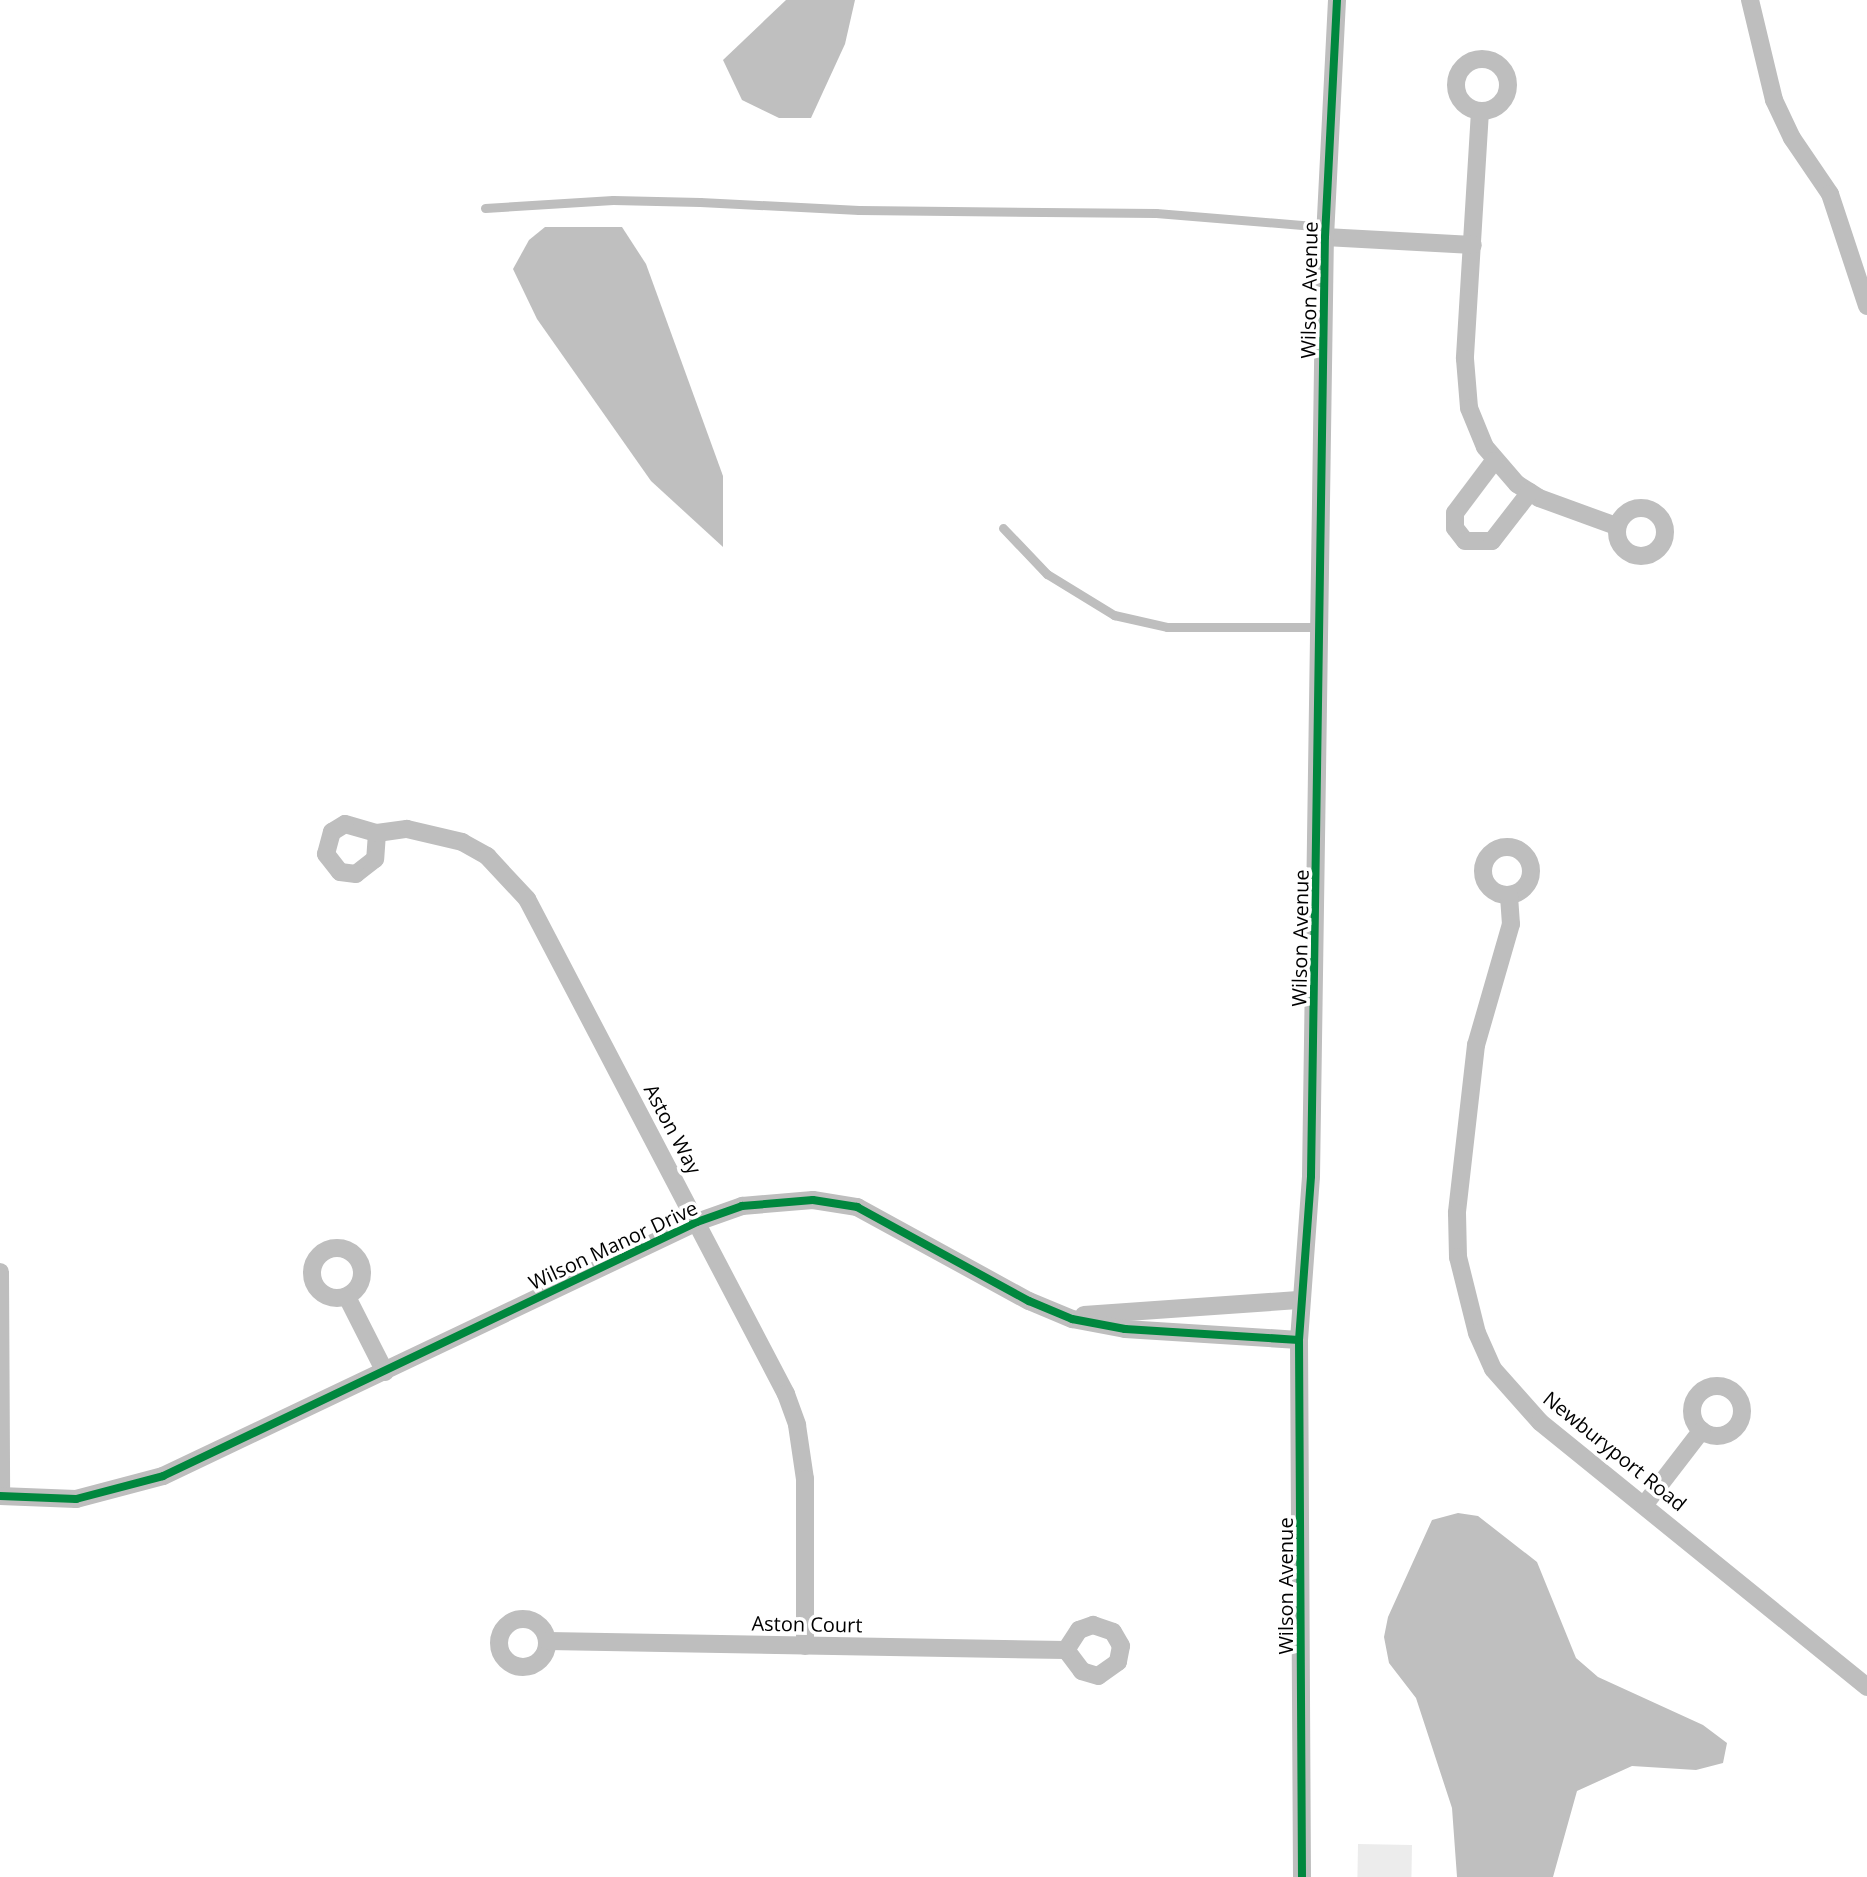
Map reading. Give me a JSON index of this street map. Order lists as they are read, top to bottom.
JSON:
{
  "streets": {
    "street": [
      "Wilson Avenue",
      "Aston Way",
      "Wilson Manor Drive",
      "Newburyport Road",
      "Aston Court"
    ]
  },
  "crossings": [
    ["Wilson Avenue", "Wilson Manor Drive"],
    ["Aston Way", "Wilson Manor Drive"],
    ["Aston Way", "Aston Court"]
  ]
}
